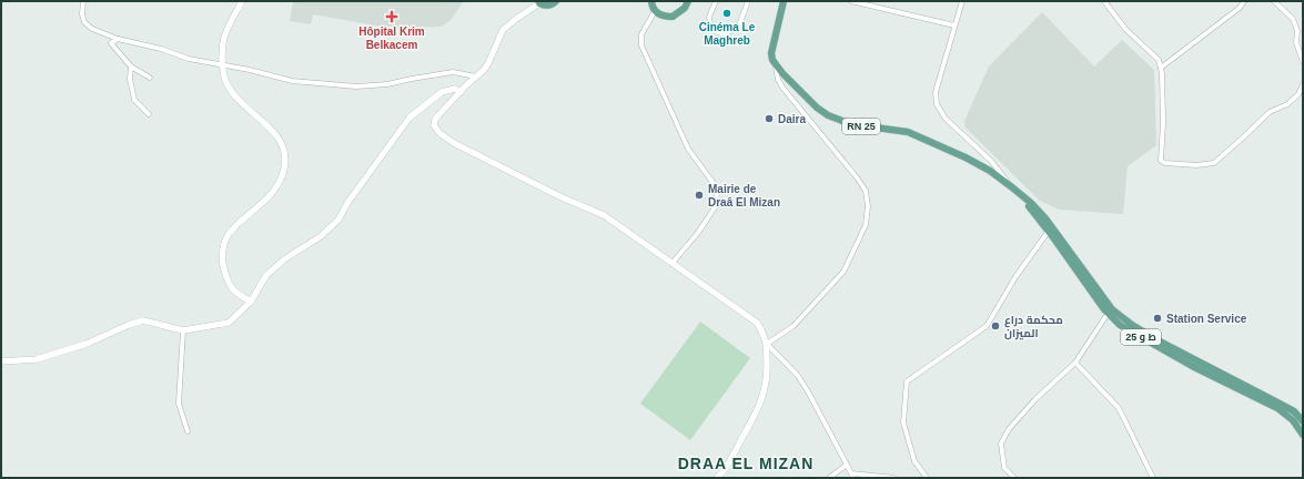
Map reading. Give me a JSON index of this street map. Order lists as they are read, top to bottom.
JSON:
{
  "streets": {
    "main road": ["RN 25", "ط و 25"]
  },
  "crossings": [
    ["RN 25", "ط و 25"]
  ],
  "districts": ["DRAA EL MIZAN"],
  "places": {
    "other": [
      "Cinéma Le Maghreb",
      "Daira",
      "Mairie de Draâ El Mizan",
      "Station Service",
      "محكمة دراع الميزان"
    ],
    "health": ["Hôpital Krim Belkacem"]
  }
}
